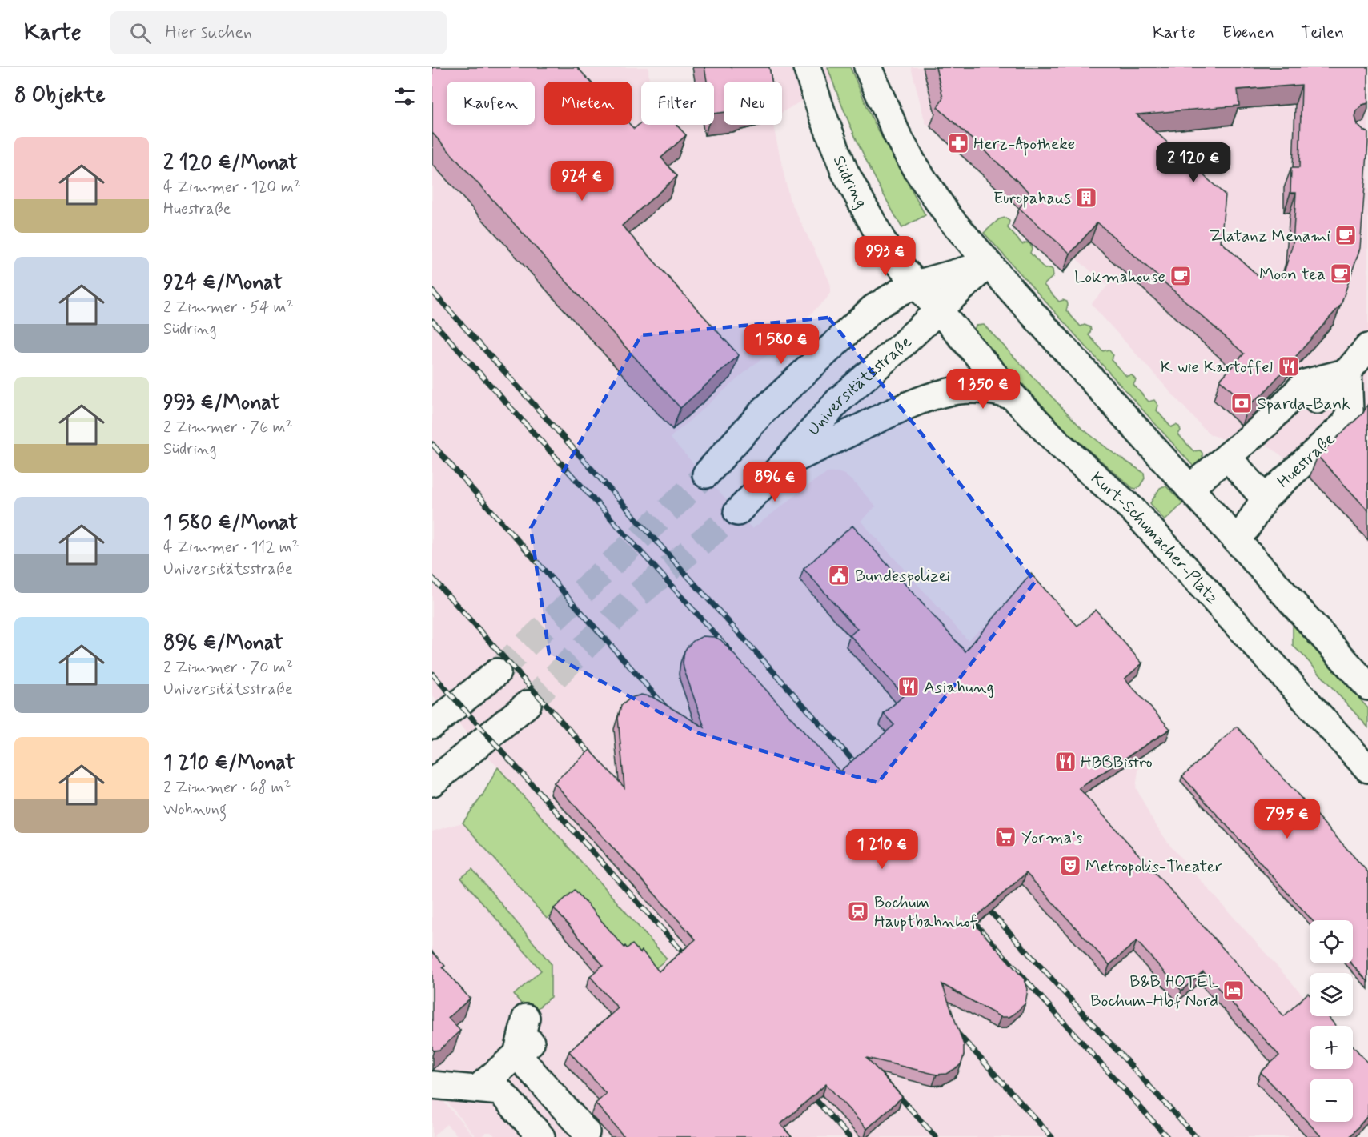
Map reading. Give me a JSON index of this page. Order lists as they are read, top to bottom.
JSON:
{
  "streets": {
    "main road": [
      "Südring",
      "Universitätsstraße",
      "Huestraße",
      "Kurt-Schumacher-Platz"
    ]
  },
  "crossings": [
    ["Südring", "Kurt-Schumacher-Platz"],
    ["Universitätsstraße", "Kurt-Schumacher-Platz"]
  ],
  "places": {
    "pharmacy": ["Herz-Apotheke"],
    "building": ["Europahaus"],
    "cafe": ["Zlatanz Menami", "Moon tea", "Lokmahouse"],
    "restaurant": ["K wie Kartoffel", "Asiahung", "HBBBistro"],
    "bank": ["Sparda-Bank"],
    "public building": ["Bundespolizei"],
    "supermarket": ["Yorma’s"],
    "theatre": ["Metropolis-Theater"],
    "station": ["Bochum Hauptbahnhof"],
    "hotel": ["B&B HOTEL Bochum-Hbf Nord"]
  },
  "page": {
    "header": "Karte",
    "search": "Hier suchen",
    "nav": ["Karte", "Ebenen", "Teilen"],
    "heading": "8 Objekte",
    "chip": [
      "Kaufen",
      "Mieten",
      "Filter",
      "Neu"
    ],
    "list": [
      {
        "name": "2 120 €/Monat",
        "note": "4 Zimmer · 120 m² · Huestraße"
      },
      {
        "name": "924 €/Monat",
        "note": "2 Zimmer · 54 m² · Südring"
      },
      {
        "name": "993 €/Monat",
        "note": "2 Zimmer · 76 m² · Südring"
      },
      {
        "name": "1 580 €/Monat",
        "note": "4 Zimmer · 112 m² · Universitätsstraße"
      },
      {
        "name": "896 €/Monat",
        "note": "2 Zimmer · 70 m² · Universitätsstraße"
      },
      {
        "name": "1 210 €/Monat",
        "note": "2 Zimmer · 68 m² · Wohnung"
      }
    ],
    "price": [
      "2 120 €",
      "924 €",
      "993 €",
      "1 580 €",
      "1 350 €",
      "896 €",
      "795 €",
      "1 210 €"
    ],
    "map_buttons": ["+", "−"]
  }
}
